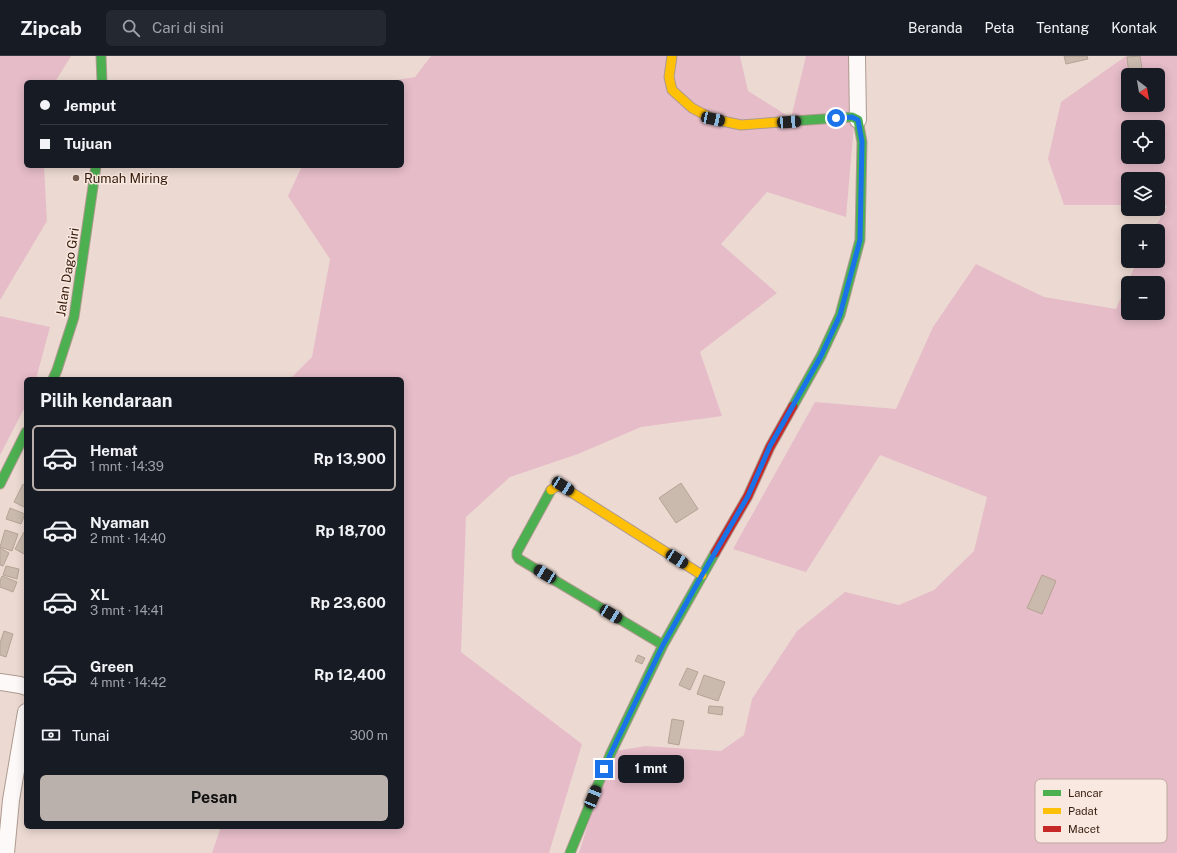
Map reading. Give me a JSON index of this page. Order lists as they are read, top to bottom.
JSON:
{
  "streets": {
    "street": ["Jalan Dago Giri"]
  },
  "places": ["Rumah Miring"],
  "legend": ["Lancar", "Padat", "Macet"],
  "north": "bottom right",
  "page": {
    "header": "Zipcab",
    "search": "Cari di sini",
    "nav": [
      "Beranda",
      "Peta",
      "Tentang",
      "Kontak"
    ],
    "map_buttons": ["+", "−"],
    "banner": ["Jemput", "Tujuan"],
    "heading": "Pilih kendaraan",
    "list": [
      {
        "name": "Hemat",
        "note": "1 mnt · 14:39",
        "value": "Rp 13,900"
      },
      {
        "name": "Nyaman",
        "note": "2 mnt · 14:40",
        "value": "Rp 18,700"
      },
      {
        "name": "XL",
        "note": "3 mnt · 14:41",
        "value": "Rp 23,600"
      },
      {
        "name": "Green",
        "note": "4 mnt · 14:42",
        "value": "Rp 12,400"
      }
    ],
    "pay": ["Tunai", "300 m"],
    "bubble": "1 mnt",
    "buttons": "Pesan"
  }
}
